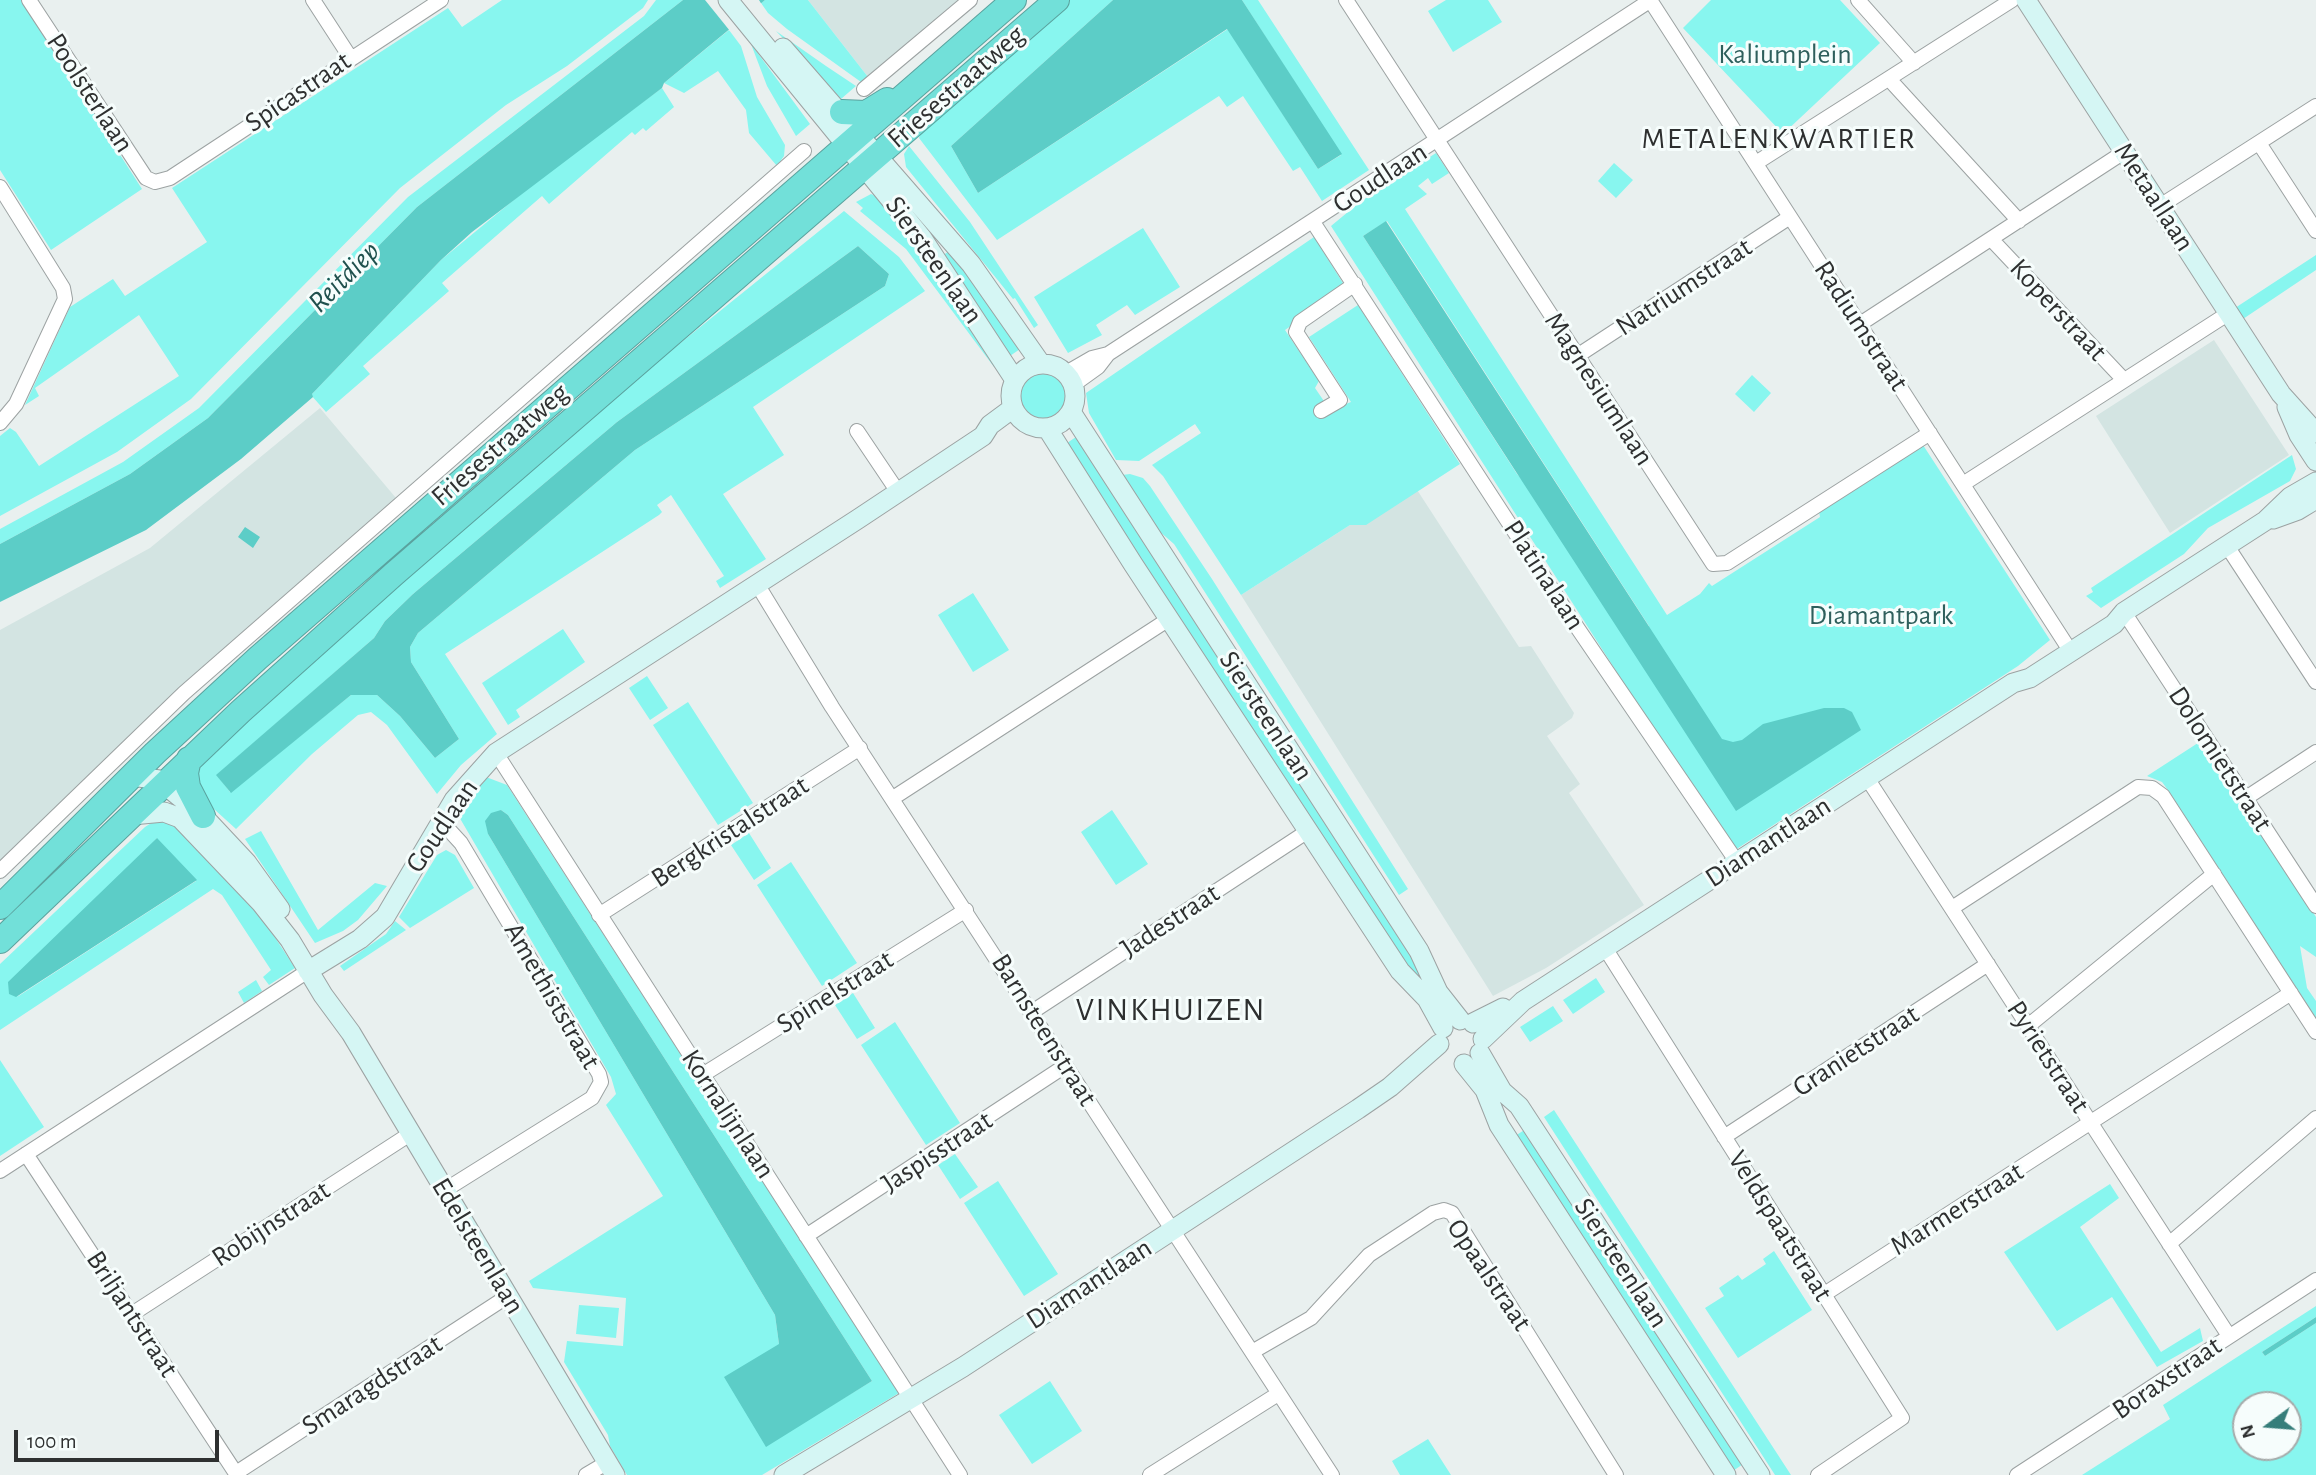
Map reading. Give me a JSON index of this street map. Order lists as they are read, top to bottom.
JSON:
{
  "streets": {
    "highway": ["Friesestraatweg"],
    "street": [
      "Spicastraat",
      "Poolsterlaan",
      "Goudlaan",
      "Metaallaan",
      "Siersteenlaan",
      "Natriumstraat",
      "Koperstraat",
      "Radiumstraat",
      "Magnesiumlaan",
      "Platinalaan",
      "Dolomietstraat",
      "Bergkristalstraat",
      "Diamantlaan",
      "Jadestraat",
      "Spinelstraat",
      "Amethiststraat",
      "Barnsteenstraat",
      "Granietstraat",
      "Pyrietstraat",
      "Kornalijnlaan",
      "Jaspisstraat",
      "Marmerstraat",
      "Robijnstraat",
      "Veldspaatstraat",
      "Edelsteenlaan",
      "Opaalstraat",
      "Briljantstraat",
      "Boraxstraat",
      "Smaragdstraat"
    ]
  },
  "crossings": [
    ["Friesestraatweg", "Siersteenlaan"],
    ["Friesestraatweg", "Edelsteenlaan"],
    ["Spicastraat", "Poolsterlaan"],
    ["Goudlaan", "Siersteenlaan"],
    ["Goudlaan", "Radiumstraat"],
    ["Goudlaan", "Magnesiumlaan"],
    ["Goudlaan", "Platinalaan"],
    ["Goudlaan", "Amethiststraat"],
    ["Goudlaan", "Barnsteenstraat"],
    ["Goudlaan", "Kornalijnlaan"],
    ["Goudlaan", "Edelsteenlaan"],
    ["Goudlaan", "Briljantstraat"],
    ["Metaallaan", "Koperstraat"],
    ["Siersteenlaan", "Diamantlaan"],
    ["Siersteenlaan", "Jadestraat"],
    ["Natriumstraat", "Radiumstraat"],
    ["Natriumstraat", "Magnesiumlaan"],
    ["Koperstraat", "Radiumstraat"],
    ["Radiumstraat", "Magnesiumlaan"],
    ["Radiumstraat", "Diamantlaan"],
    ["Platinalaan", "Diamantlaan"],
    ["Dolomietstraat", "Diamantlaan"],
    ["Bergkristalstraat", "Barnsteenstraat"],
    ["Bergkristalstraat", "Kornalijnlaan"],
    ["Diamantlaan", "Barnsteenstraat"],
    ["Diamantlaan", "Pyrietstraat"],
    ["Diamantlaan", "Kornalijnlaan"],
    ["Diamantlaan", "Veldspaatstraat"],
    ["Jadestraat", "Barnsteenstraat"],
    ["Spinelstraat", "Barnsteenstraat"],
    ["Spinelstraat", "Kornalijnlaan"],
    ["Amethiststraat", "Edelsteenlaan"],
    ["Barnsteenstraat", "Jaspisstraat"],
    ["Barnsteenstraat", "Opaalstraat"],
    ["Granietstraat", "Pyrietstraat"],
    ["Granietstraat", "Veldspaatstraat"],
    ["Pyrietstraat", "Marmerstraat"],
    ["Pyrietstraat", "Boraxstraat"],
    ["Kornalijnlaan", "Jaspisstraat"],
    ["Marmerstraat", "Veldspaatstraat"],
    ["Robijnstraat", "Edelsteenlaan"],
    ["Robijnstraat", "Briljantstraat"],
    ["Edelsteenlaan", "Smaragdstraat"],
    ["Briljantstraat", "Smaragdstraat"]
  ],
  "districts": ["METALENKWARTIER", "VINKHUIZEN"],
  "water": ["Reitdiep"],
  "parks": ["Kaliumplein", "Diamantpark"],
  "scale_bar": "100 m",
  "north": "left"
}
